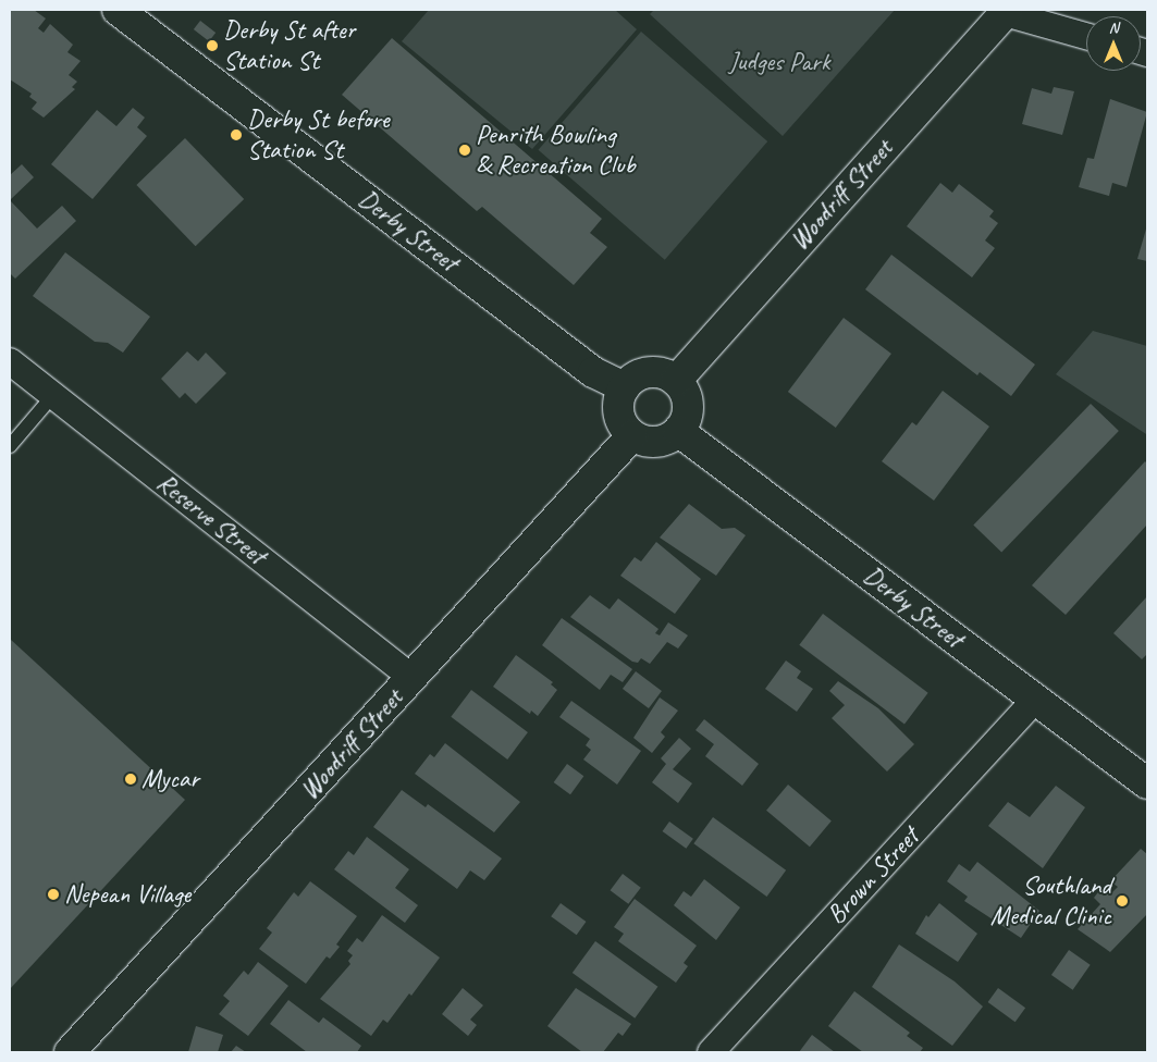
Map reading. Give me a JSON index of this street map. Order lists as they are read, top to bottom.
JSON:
{
  "streets": {
    "street": [
      "Woodriff Street",
      "Derby Street",
      "Reserve Street",
      "Brown Street"
    ]
  },
  "crossings": [
    ["Woodriff Street", "Derby Street"],
    ["Woodriff Street", "Reserve Street"],
    ["Derby Street", "Brown Street"]
  ],
  "parks": ["Judges Park"],
  "places": [
    "Derby St after Station St",
    "Derby St before Station St",
    "Penrith Bowling & Recreation Club",
    "Mycar",
    "Nepean Village",
    "Southland Medical Clinic"
  ],
  "north": "top"
}
